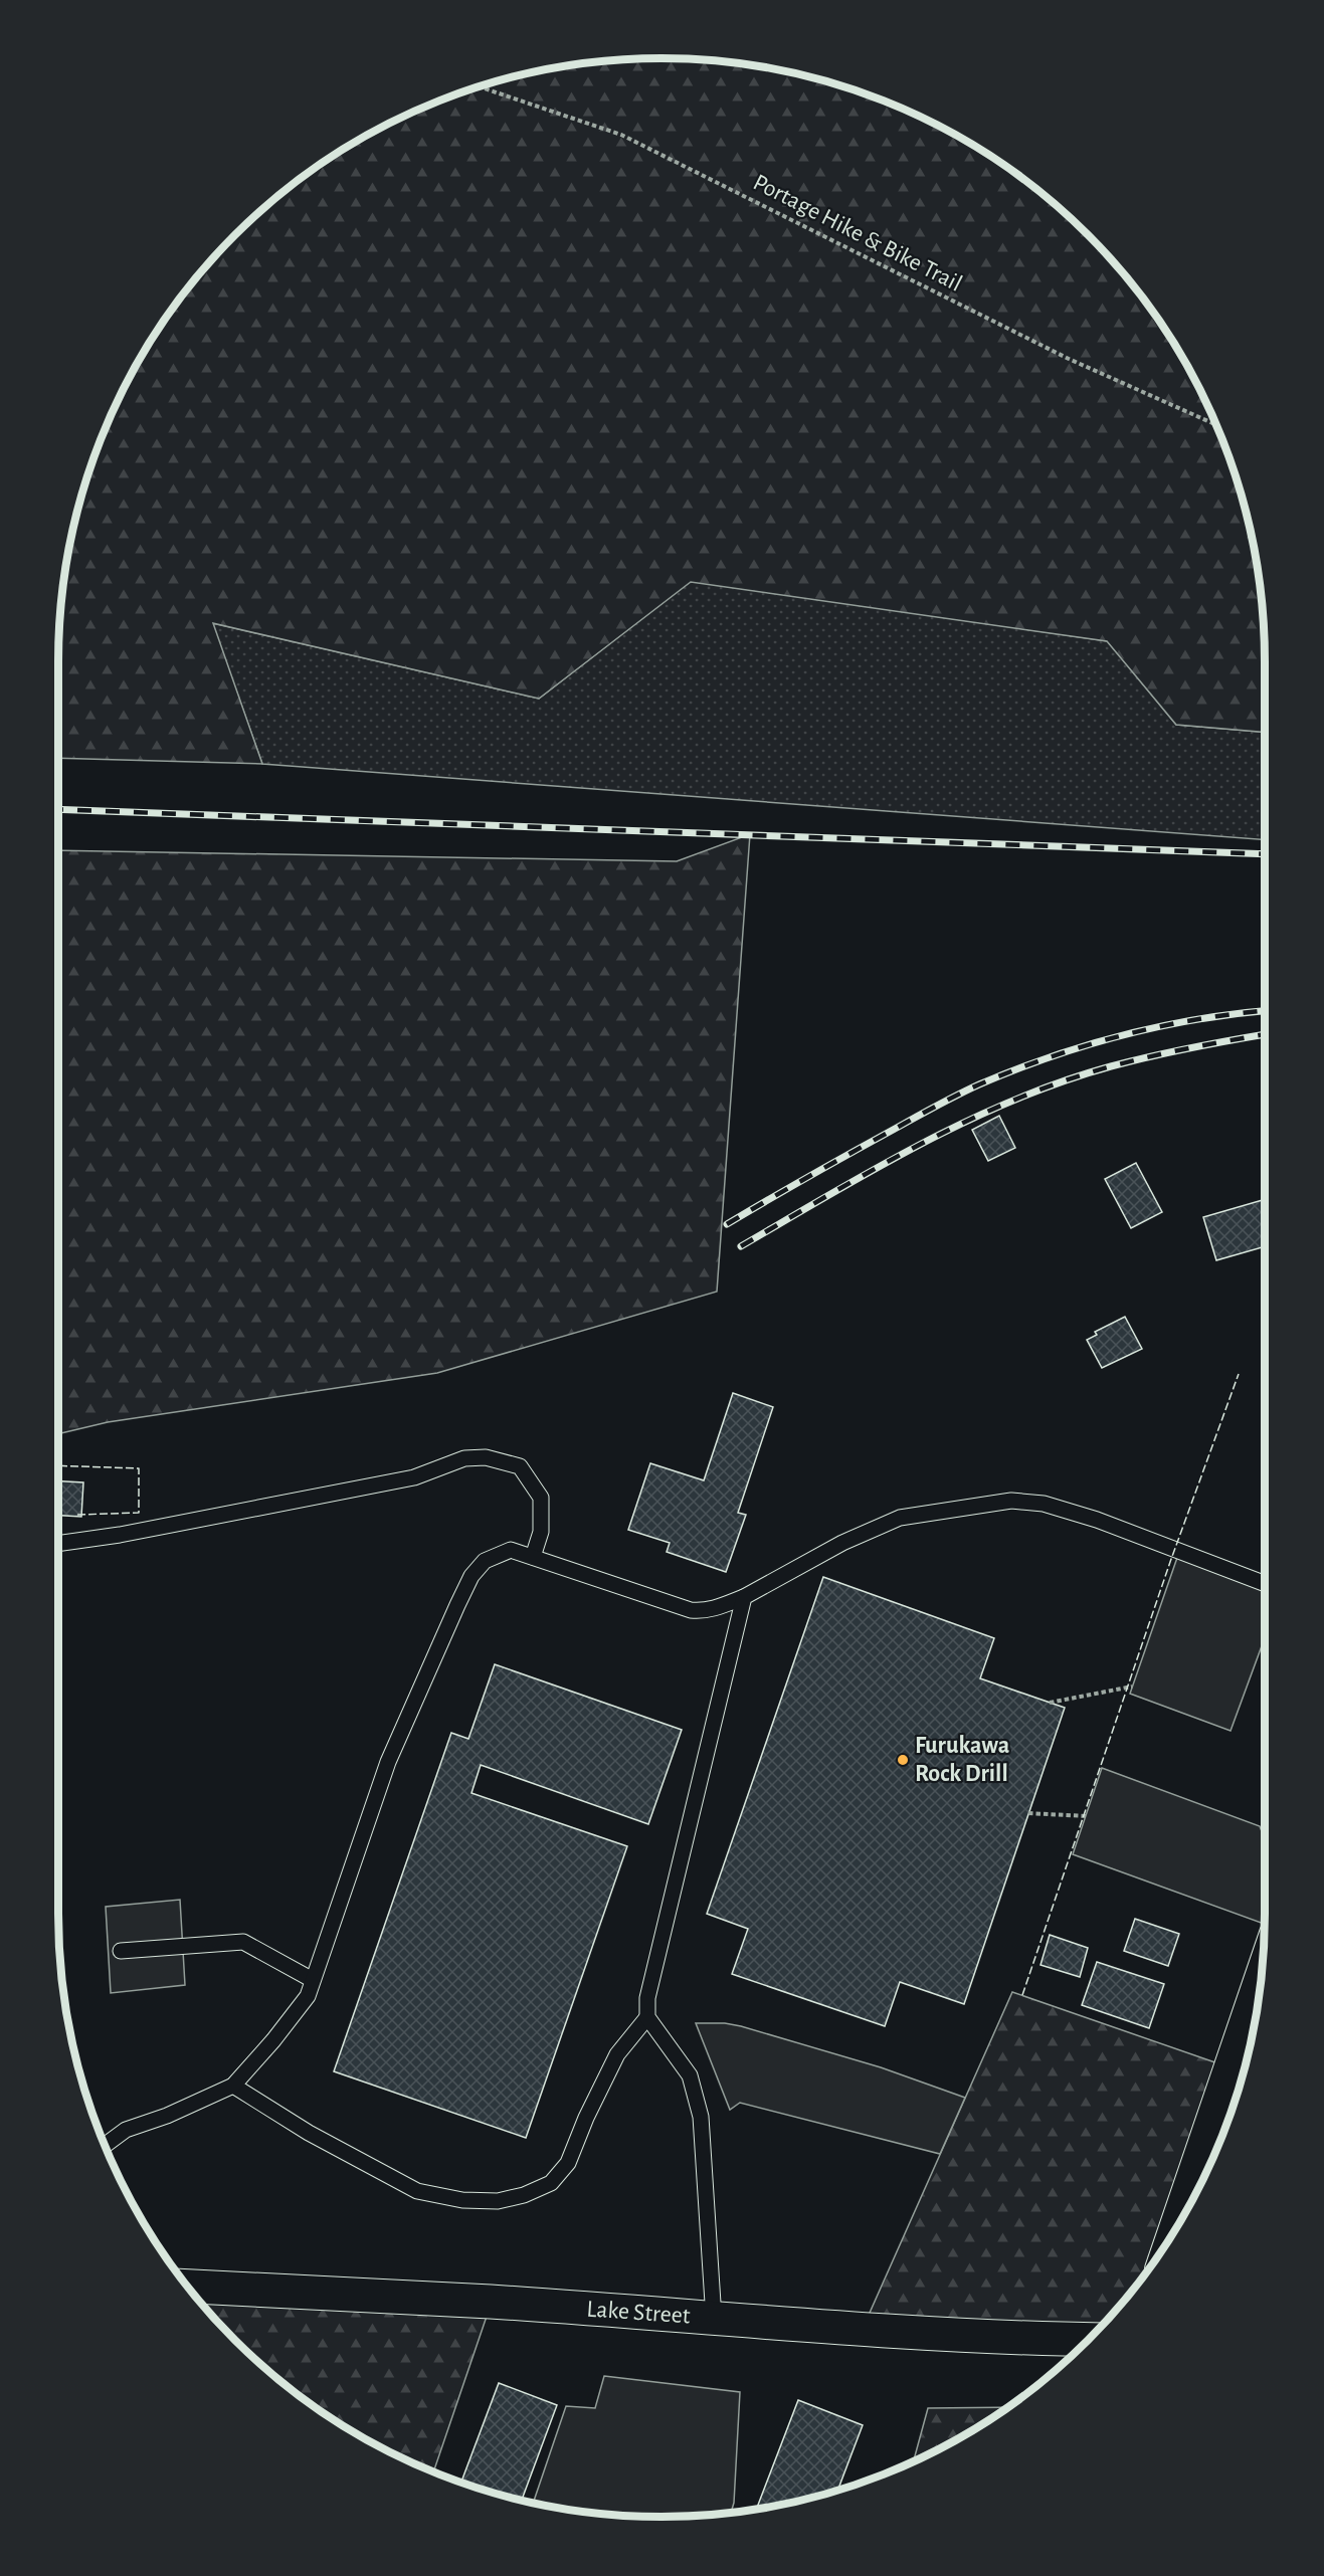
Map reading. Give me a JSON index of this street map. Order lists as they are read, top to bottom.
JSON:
{
  "streets": {
    "street": ["Lake Street"],
    "path": ["Portage Hike & Bike Trail"]
  },
  "places": ["Furukawa Rock Drill"]
}
